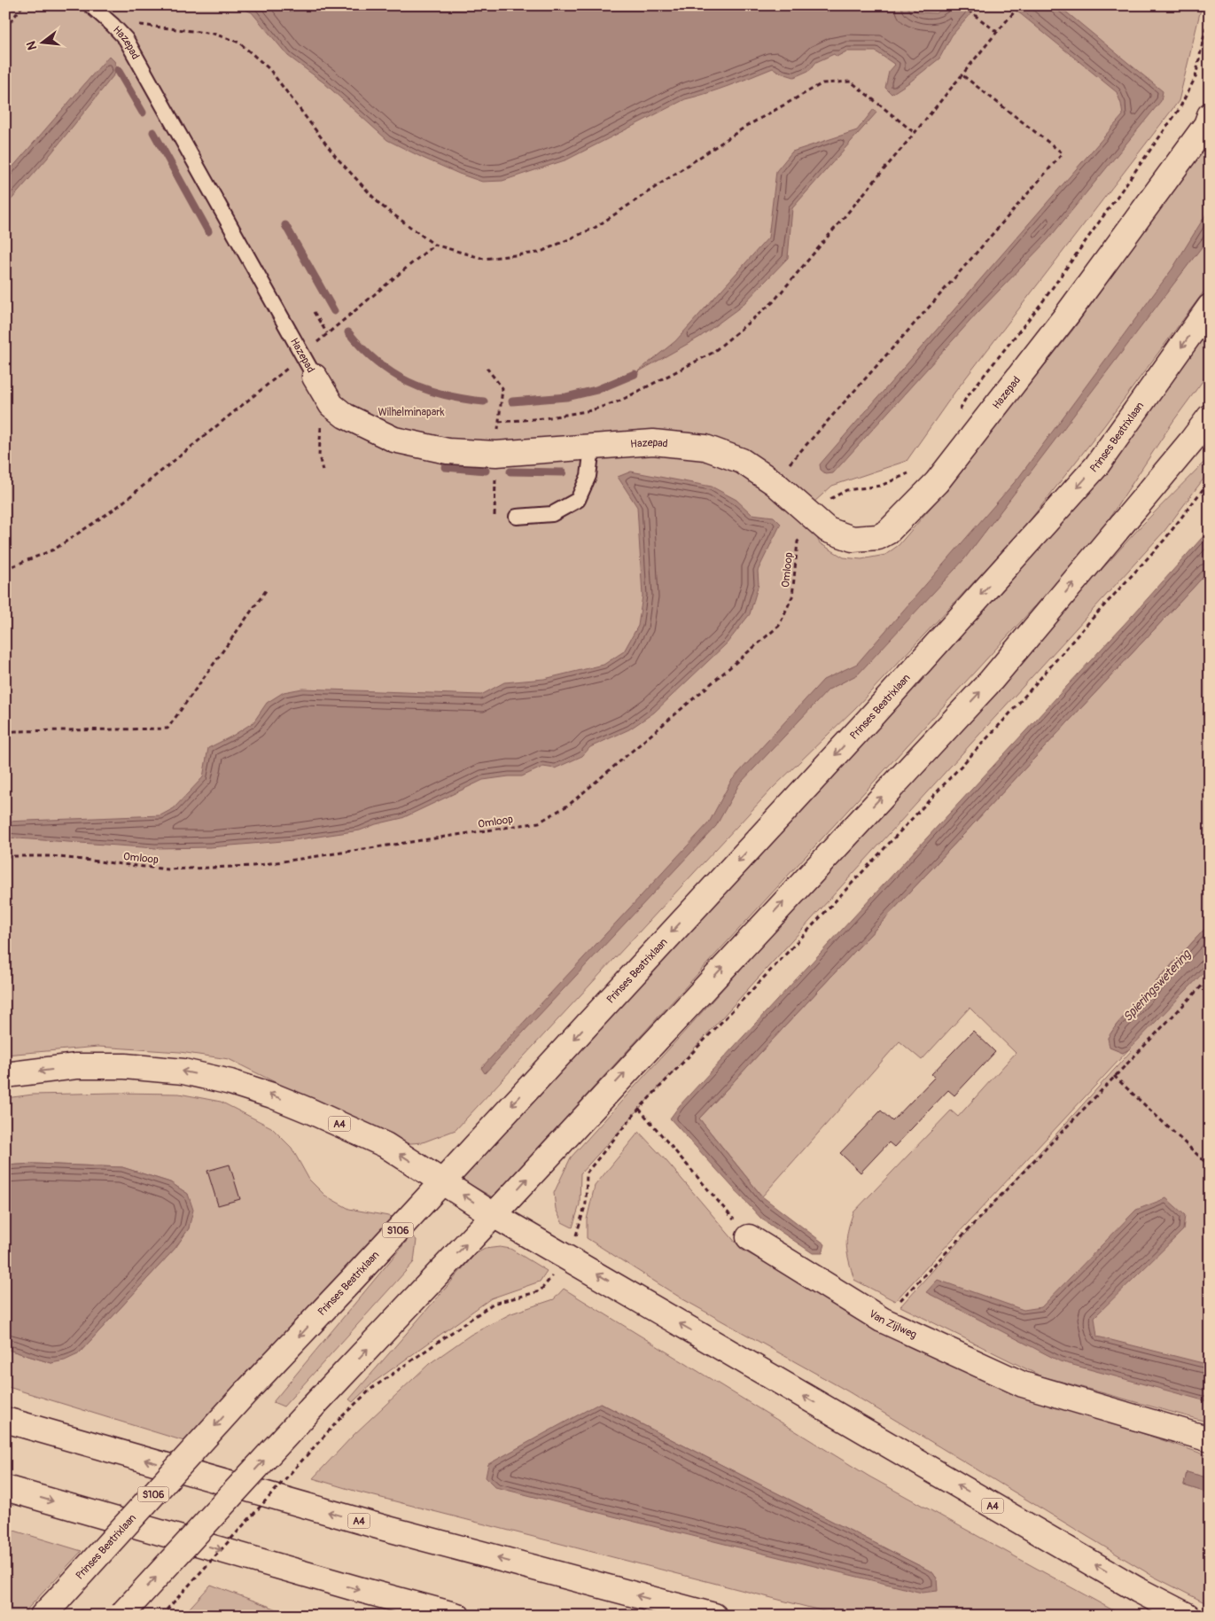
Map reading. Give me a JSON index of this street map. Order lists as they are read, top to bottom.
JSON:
{
  "streets": {
    "main road": [
      "Hazepad",
      "Prinses Beatrixlaan",
      "A4",
      "S106",
      "Van Zijlweg"
    ],
    "path": ["Omloop"]
  },
  "crossings": [
    ["Hazepad", "Omloop"],
    ["Prinses Beatrixlaan", "A4"]
  ],
  "water": ["Spieringswetering"],
  "parks": ["Wilhelminapark"],
  "north": "left"
}
